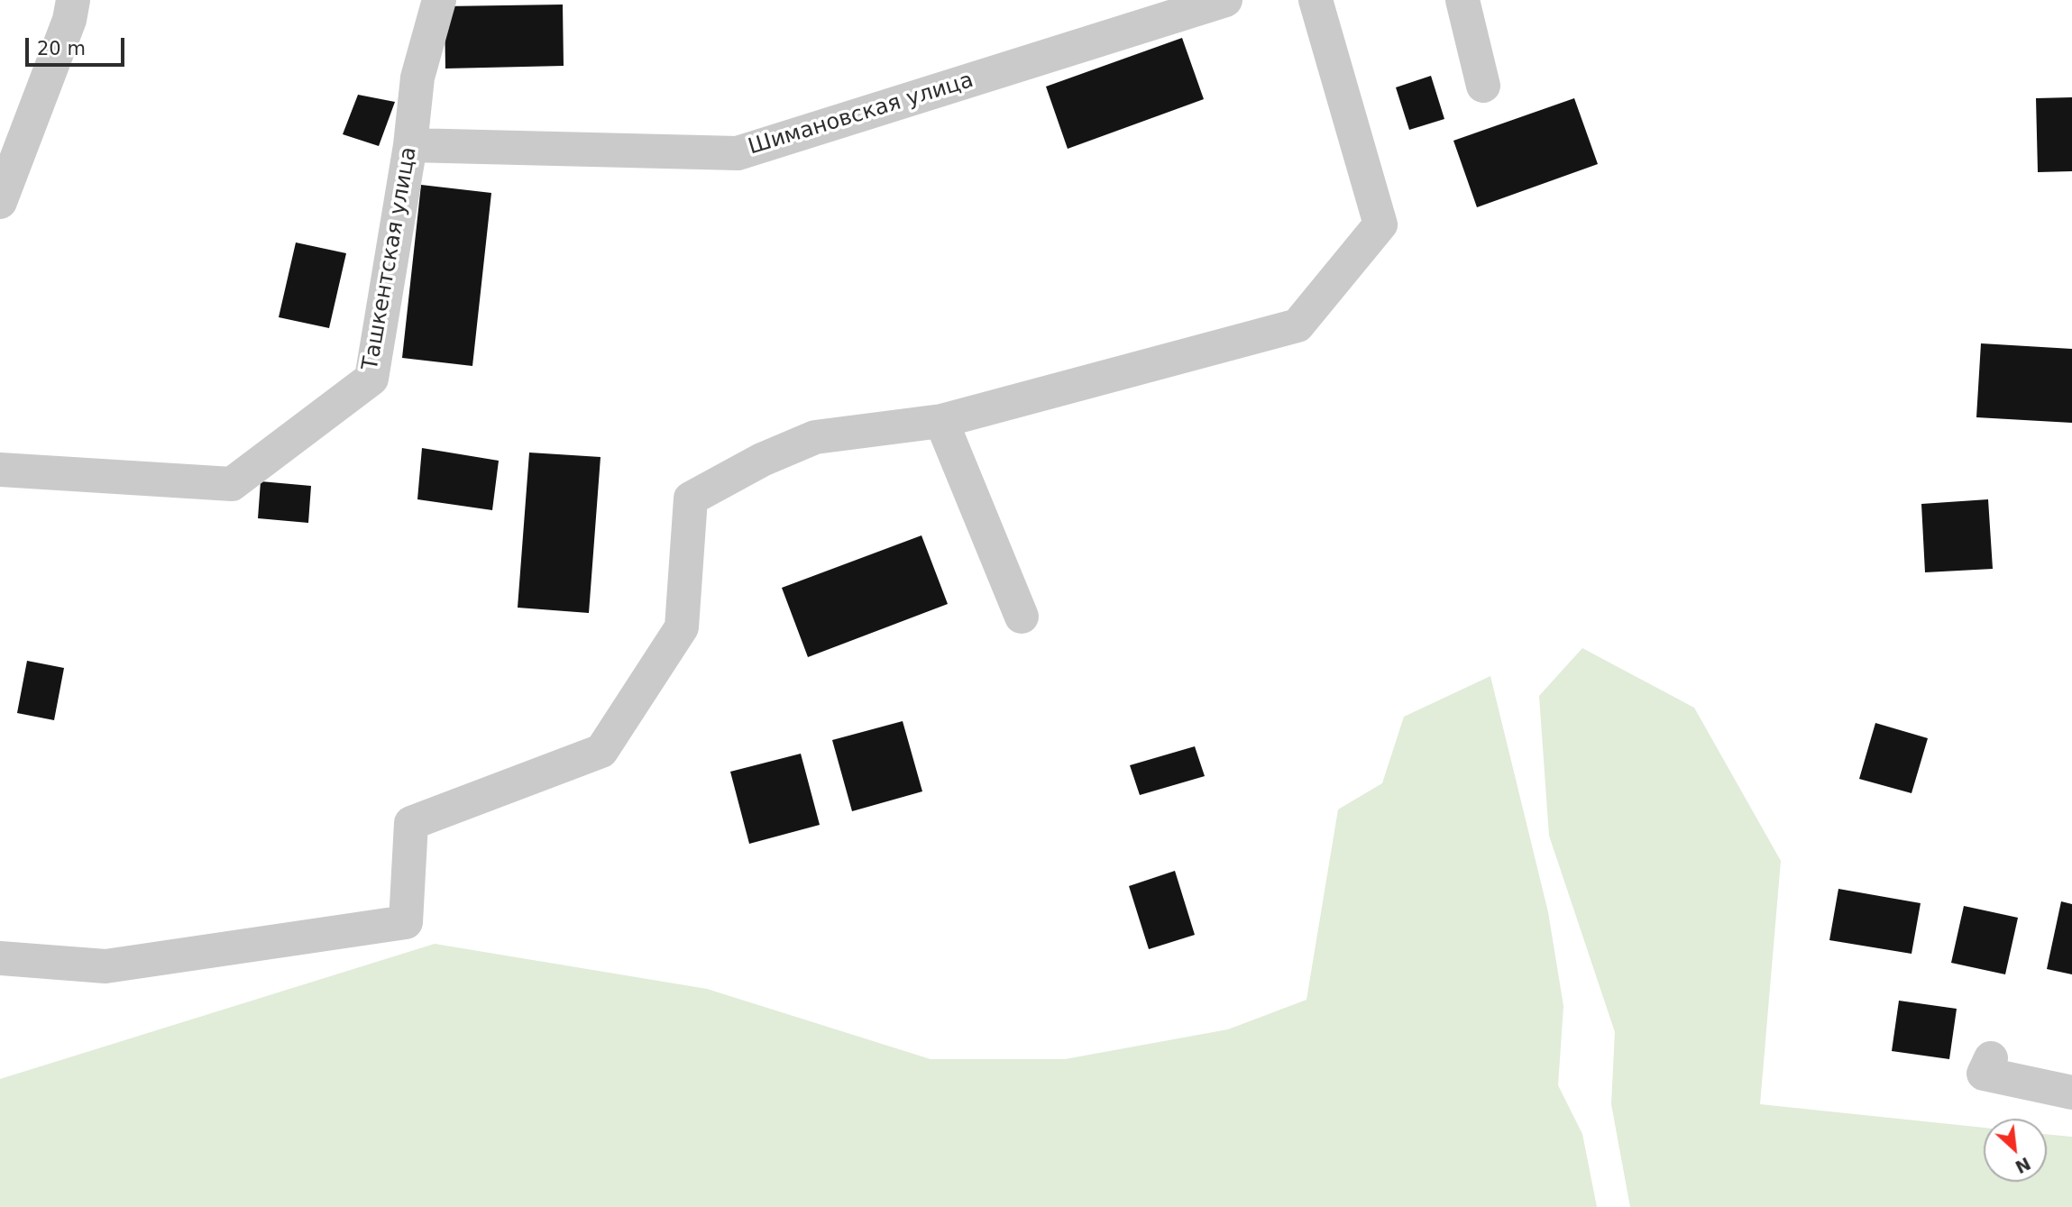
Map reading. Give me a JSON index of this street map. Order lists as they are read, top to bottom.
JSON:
{
  "streets": {
    "street": ["Шимановская улица", "Ташкентская улица"]
  },
  "crossings": [
    ["Шимановская улица", "Ташкентская улица"]
  ],
  "scale_bar": "20 m",
  "north": "bottom right"
}
